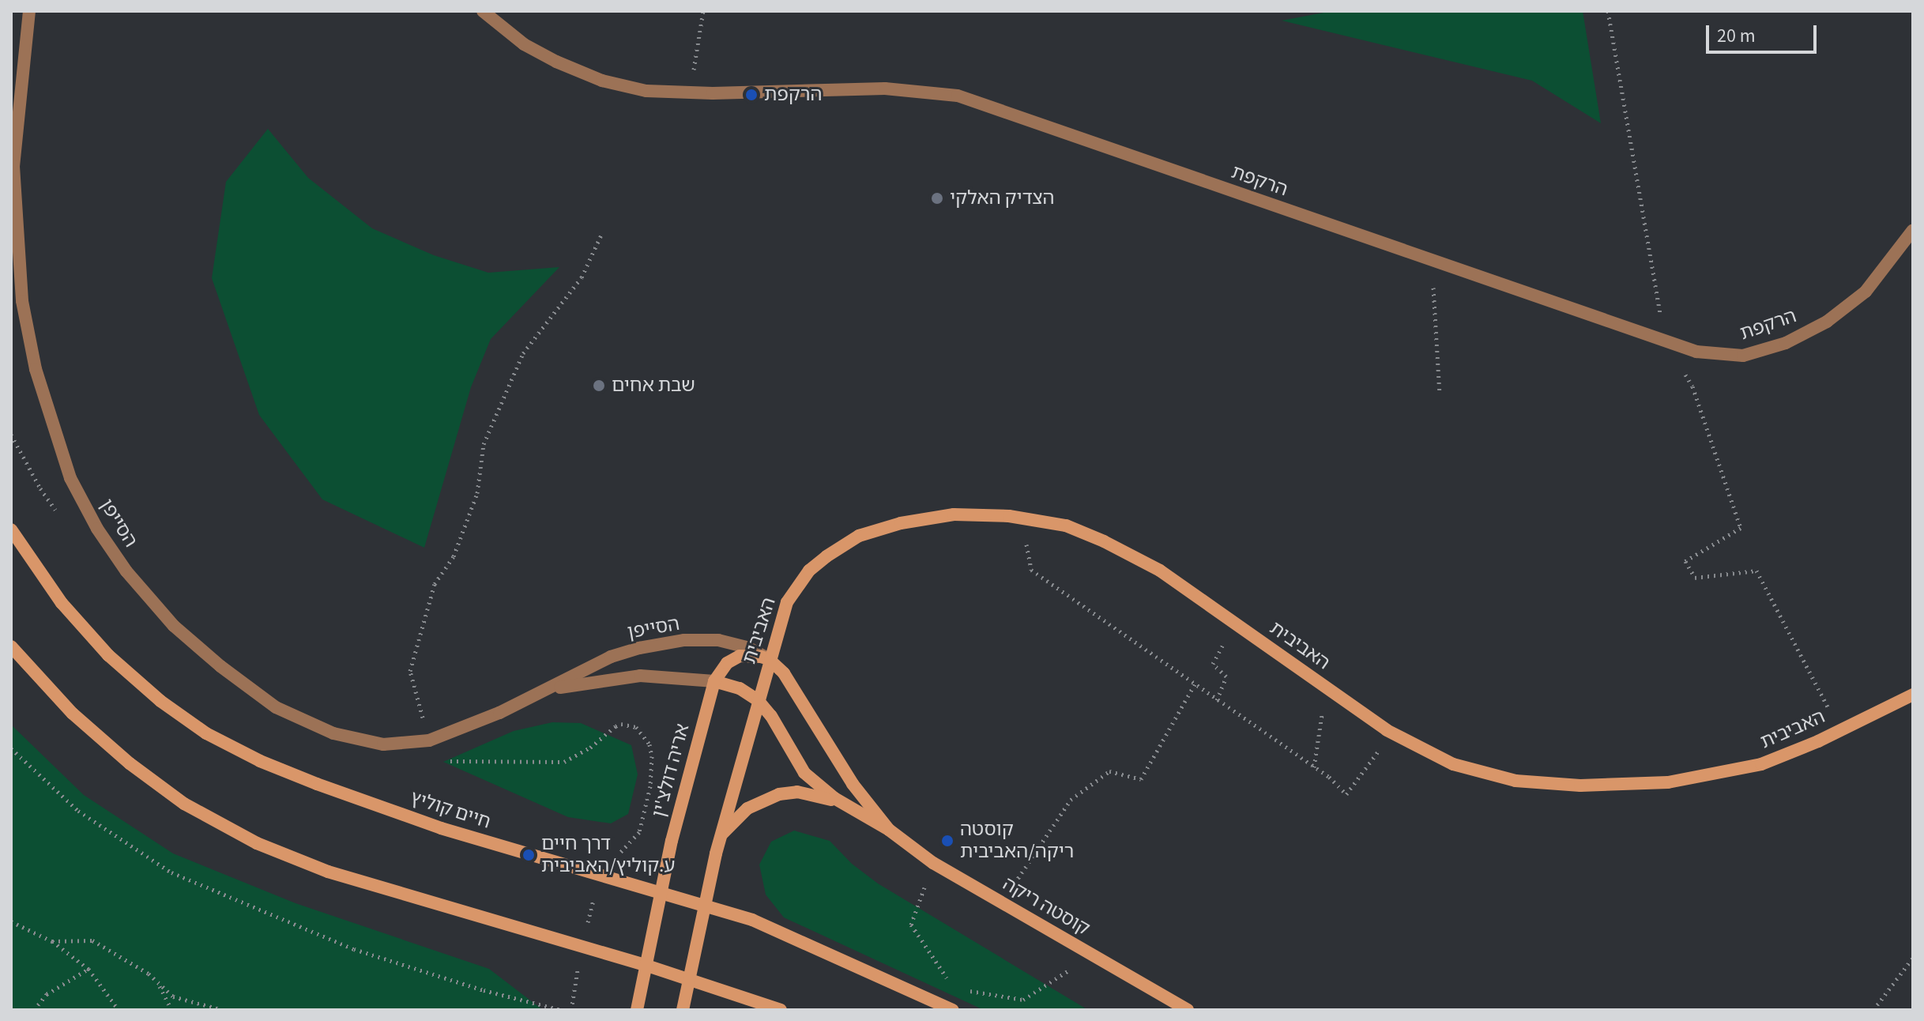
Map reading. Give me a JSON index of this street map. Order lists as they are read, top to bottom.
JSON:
{
  "streets": {
    "street": [
      "הרקפת",
      "הסייפן",
      "האביבית",
      "אריה דולצ'ין",
      "חיים קוליץ",
      "קוסטה ריקה"
    ]
  },
  "crossings": [
    ["הסייפן", "האביבית"],
    ["הסייפן", "אריה דולצ'ין"],
    ["הסייפן", "קוסטה ריקה"],
    ["האביבית", "אריה דולצ'ין"],
    ["האביבית", "קוסטה ריקה"],
    ["אריה דולצ'ין", "חיים קוליץ"],
    ["אריה דולצ'ין", "קוסטה ריקה"]
  ],
  "places": [
    "הרקפת",
    "הצדיק האלקי",
    "שבת אחים",
    "קוסטה ריקה/האביבית",
    "דרך חיים ע.קוליץ/האביבית"
  ],
  "scale_bar": "20 m"
}
